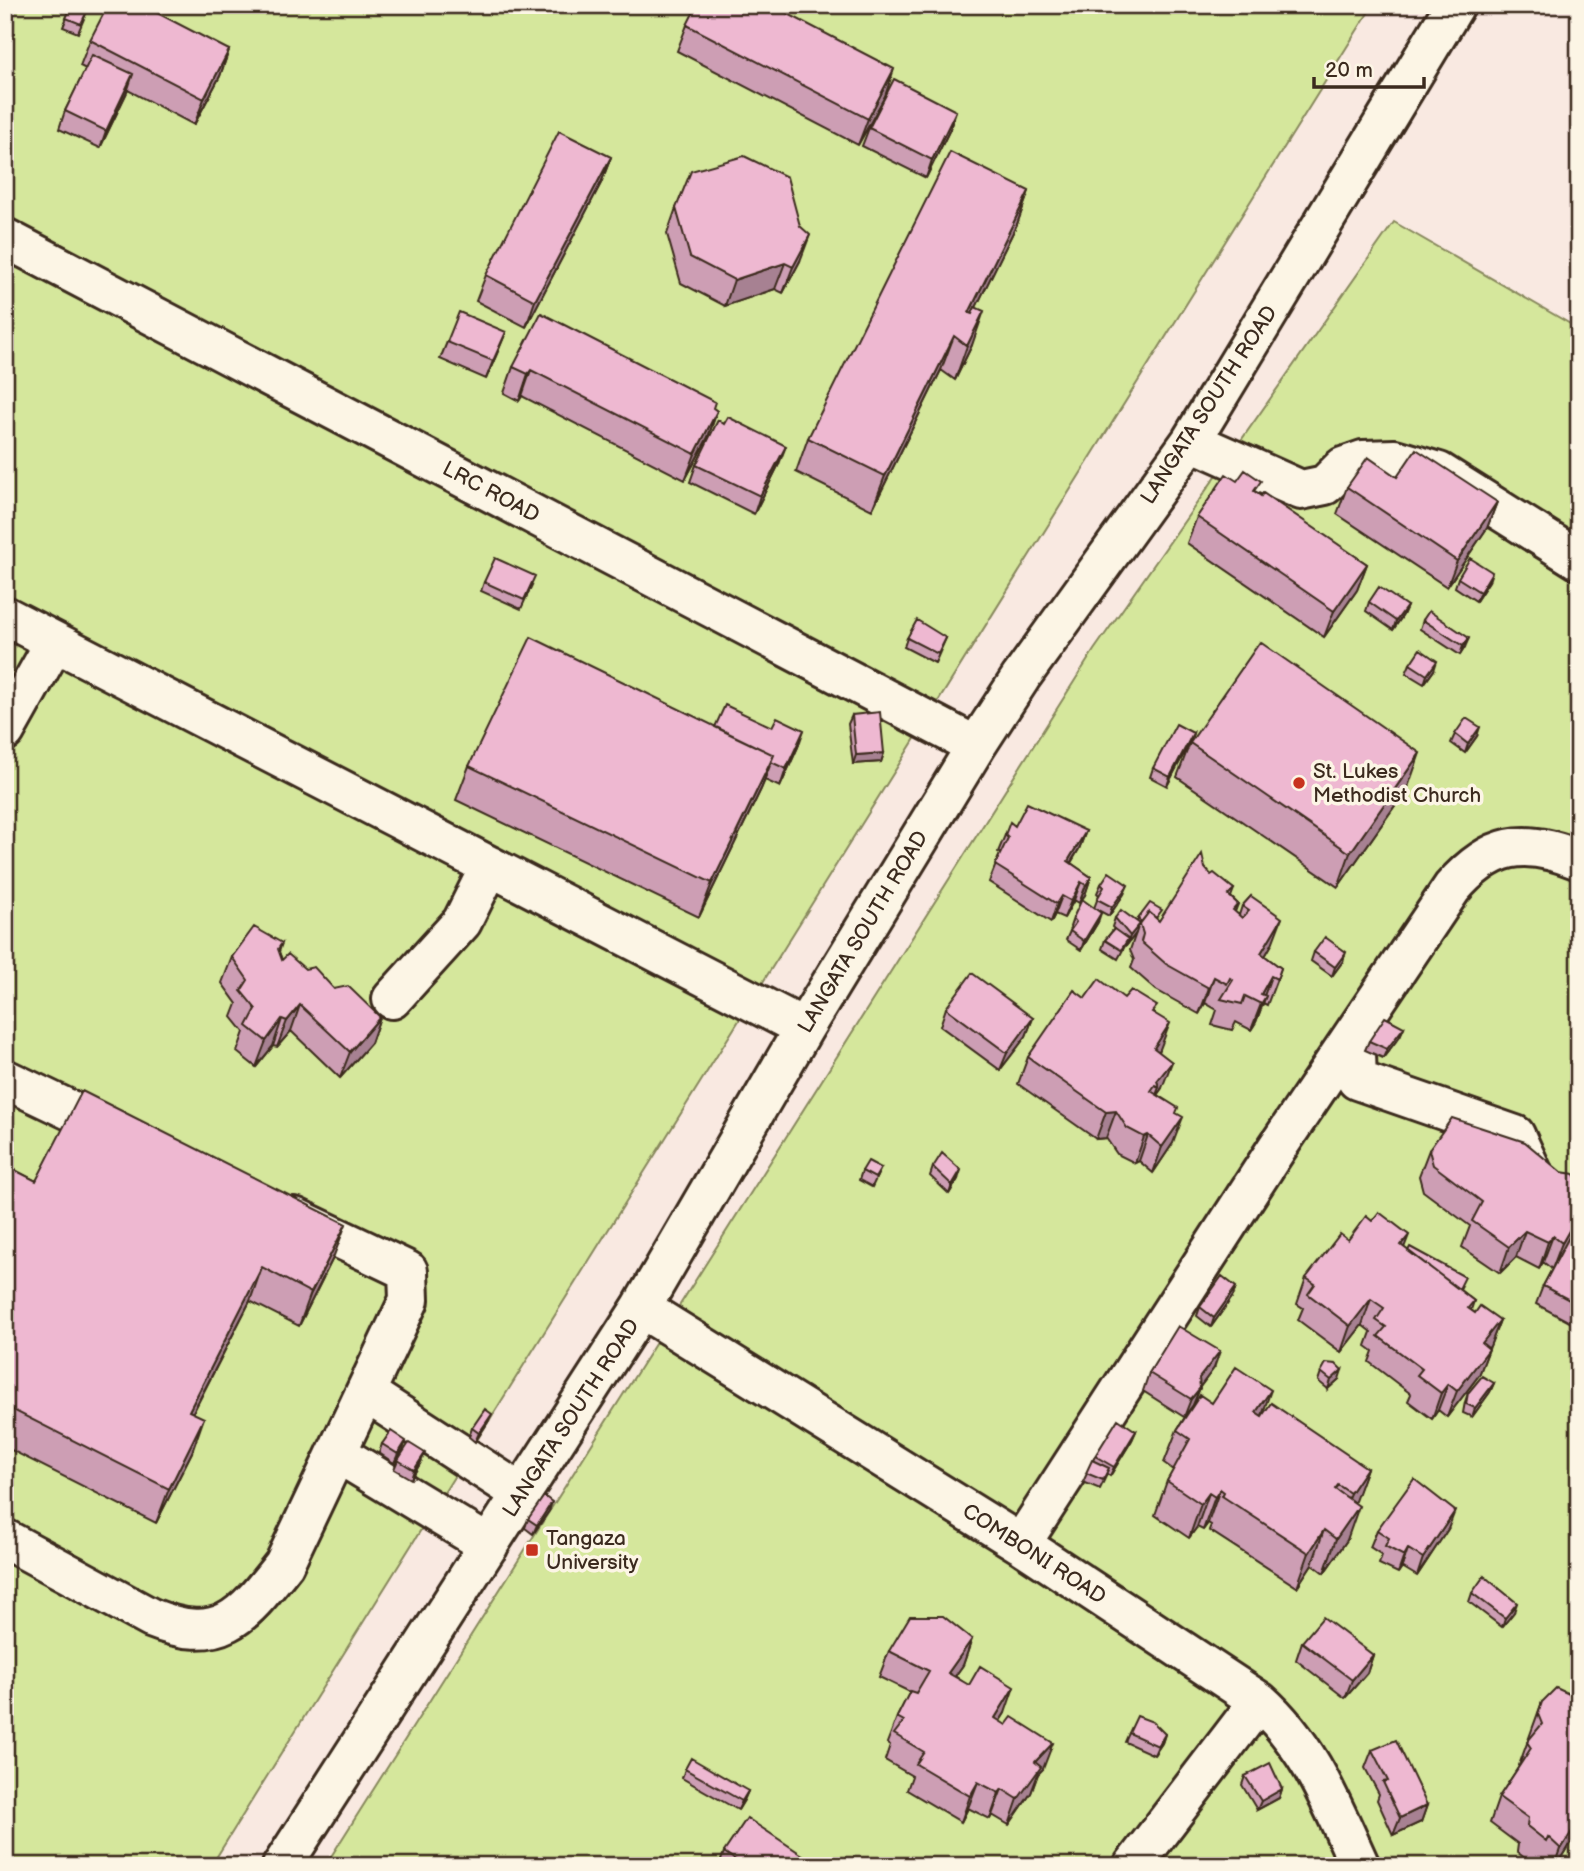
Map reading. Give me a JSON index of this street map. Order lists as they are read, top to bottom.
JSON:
{
  "streets": {
    "street": ["LANGATA SOUTH ROAD", "LRC ROAD", "COMBONI ROAD"]
  },
  "crossings": [
    ["LANGATA SOUTH ROAD", "LRC ROAD"],
    ["LANGATA SOUTH ROAD", "COMBONI ROAD"]
  ],
  "places": {
    "other": ["St. Lukes Methodist Church"],
    "transit": ["Tangaza University"]
  },
  "scale_bar": "20 m"
}
